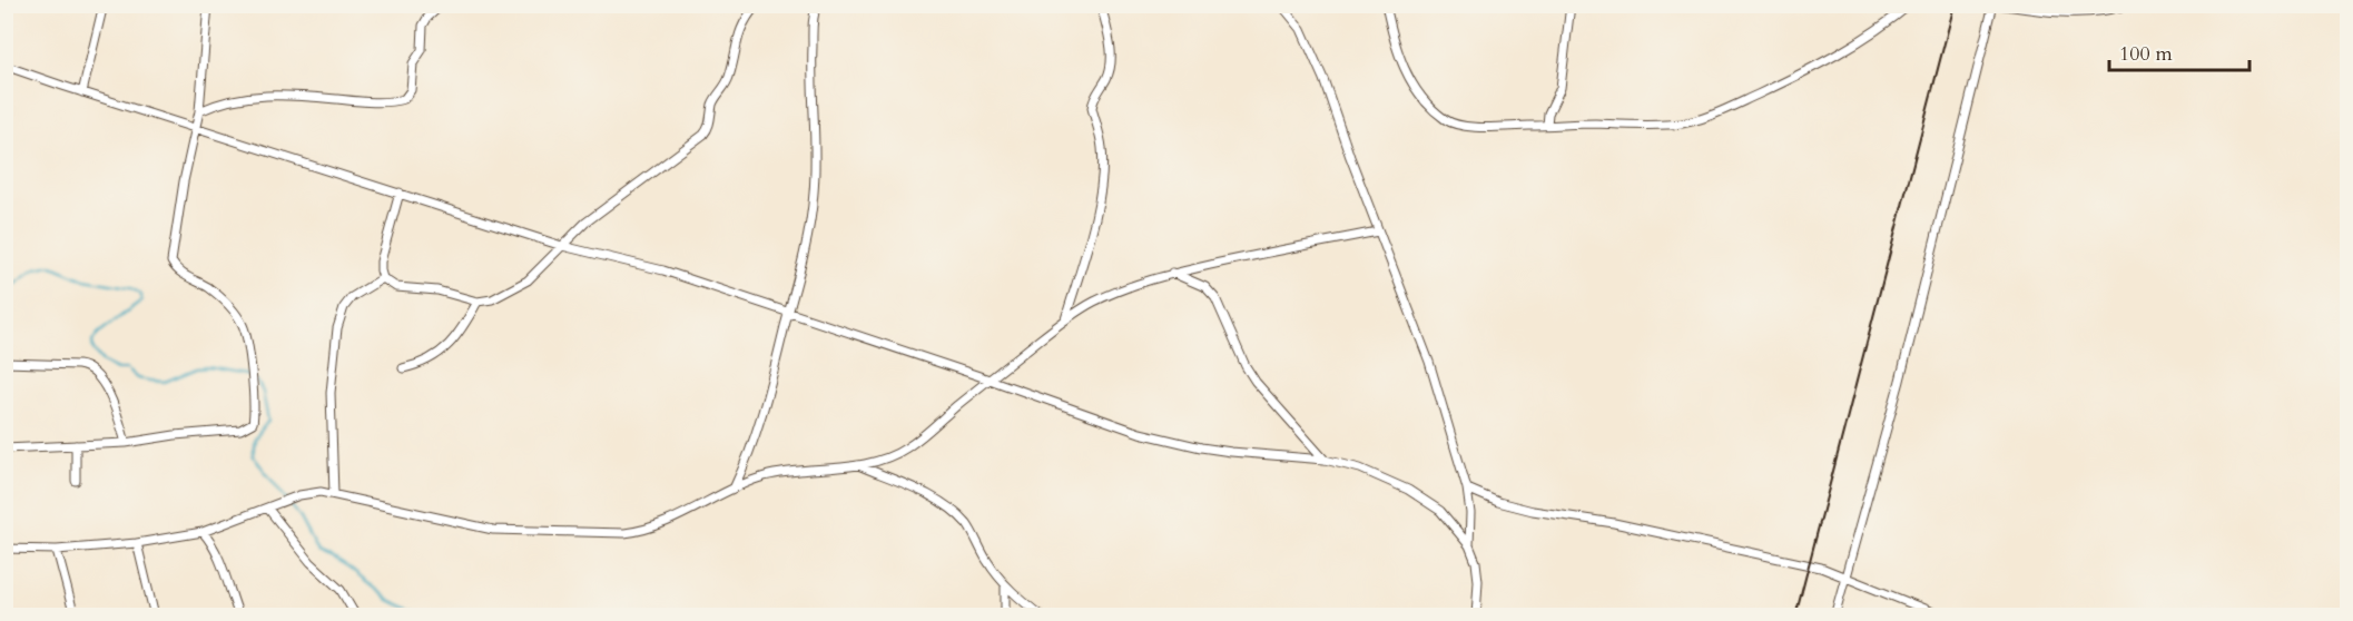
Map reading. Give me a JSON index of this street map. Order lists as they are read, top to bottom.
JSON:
{
  "scale_bar": "100 m"
}
